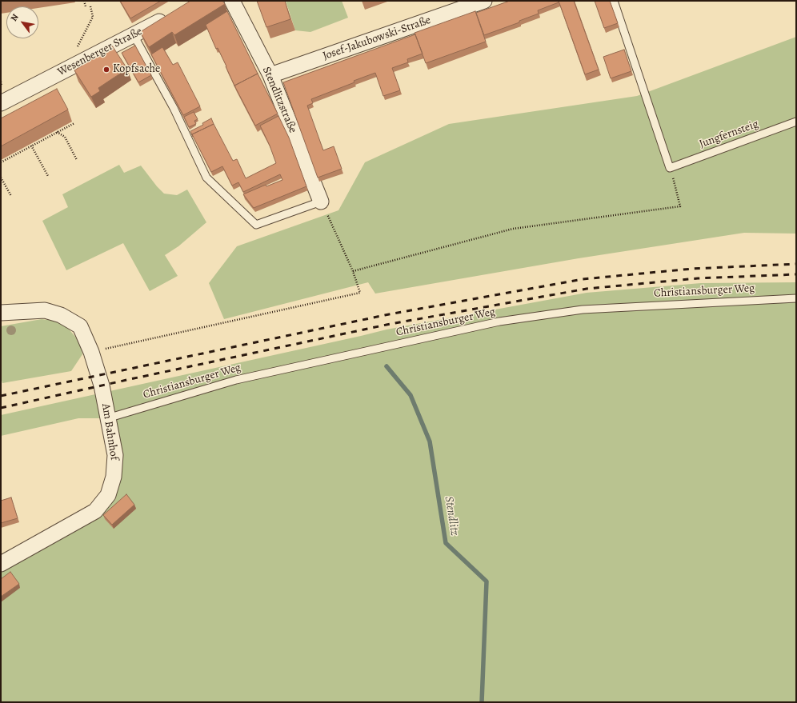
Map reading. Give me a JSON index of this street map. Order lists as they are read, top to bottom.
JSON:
{
  "streets": {
    "street": [
      "Josef-Jakubowski-Straße",
      "Wesenberger Straße",
      "Stendlitzstraße",
      "Am Bahnhof"
    ],
    "lane": ["Jungfernsteig", "Christiansburger Weg"]
  },
  "crossings": [
    ["Josef-Jakubowski-Straße", "Stendlitzstraße"],
    ["Christiansburger Weg", "Am Bahnhof"]
  ],
  "water": ["Stendlitz"],
  "places": ["Kopfsache"],
  "north": "top left"
}
